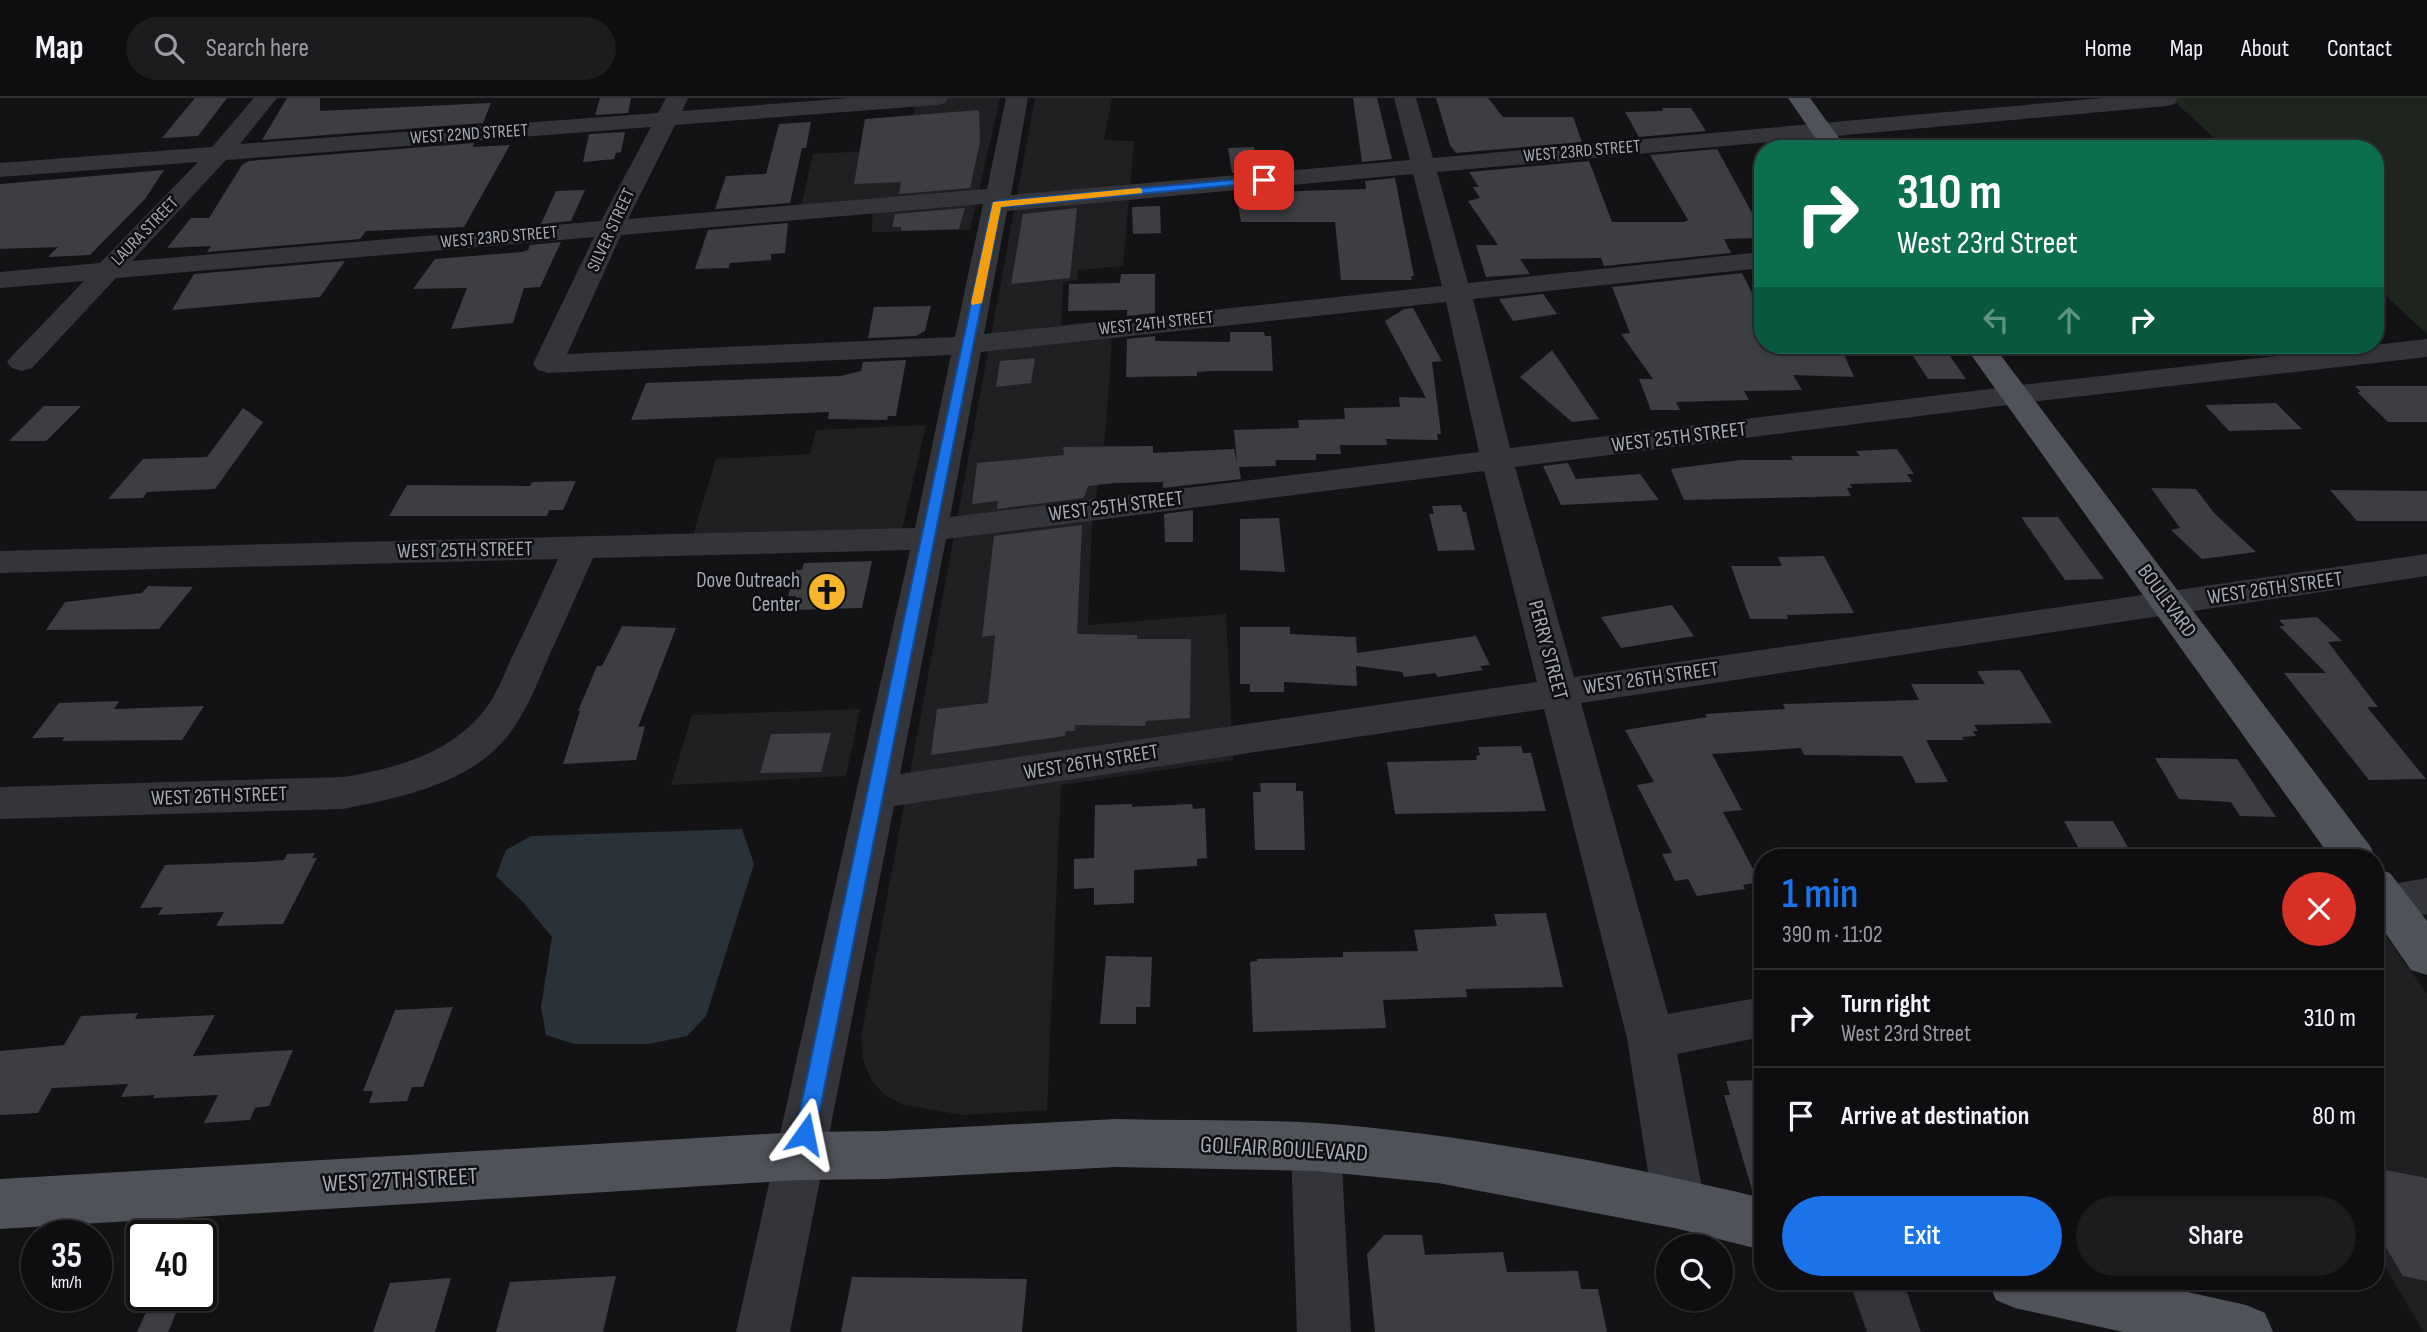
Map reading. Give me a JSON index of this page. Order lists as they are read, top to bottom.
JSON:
{
  "streets": {
    "main road": ["BOULEVARD", "GOLFAIR BOULEVARD", "WEST 27TH STREET"],
    "street": [
      "WEST 22ND STREET",
      "WEST 23RD STREET",
      "SILVER STREET",
      "LAURA STREET",
      "WEST 24TH STREET",
      "WEST 25TH STREET",
      "WEST 26TH STREET",
      "PERRY STREET"
    ]
  },
  "crossings": [
    ["WEST 22ND STREET", "SILVER STREET"],
    ["WEST 22ND STREET", "LAURA STREET"],
    ["WEST 23RD STREET", "SILVER STREET"],
    ["WEST 23RD STREET", "LAURA STREET"],
    ["WEST 23RD STREET", "PERRY STREET"],
    ["SILVER STREET", "WEST 24TH STREET"],
    ["WEST 24TH STREET", "PERRY STREET"],
    ["WEST 25TH STREET", "WEST 26TH STREET"],
    ["WEST 25TH STREET", "BOULEVARD"],
    ["WEST 25TH STREET", "PERRY STREET"],
    ["WEST 26TH STREET", "BOULEVARD"],
    ["WEST 26TH STREET", "PERRY STREET"],
    ["PERRY STREET", "GOLFAIR BOULEVARD"],
    ["GOLFAIR BOULEVARD", "WEST 27TH STREET"]
  ],
  "places": {
    "church": ["Dove Outreach Center"]
  },
  "page": {
    "header": "Map",
    "search": "Search here",
    "nav": [
      "Home",
      "Map",
      "About",
      "Contact"
    ],
    "turn": ["310 m", "West 23rd Street"],
    "heading": ["1 min", "390 m · 11:02"],
    "list": [
      {
        "name": "Turn right",
        "note": "West 23rd Street",
        "value": "310 m"
      },
      {
        "name": "Arrive at destination",
        "value": "80 m"
      }
    ],
    "buttons": ["Exit", "Share"],
    "speed": "35 km/h",
    "limit": "40"
  }
}
